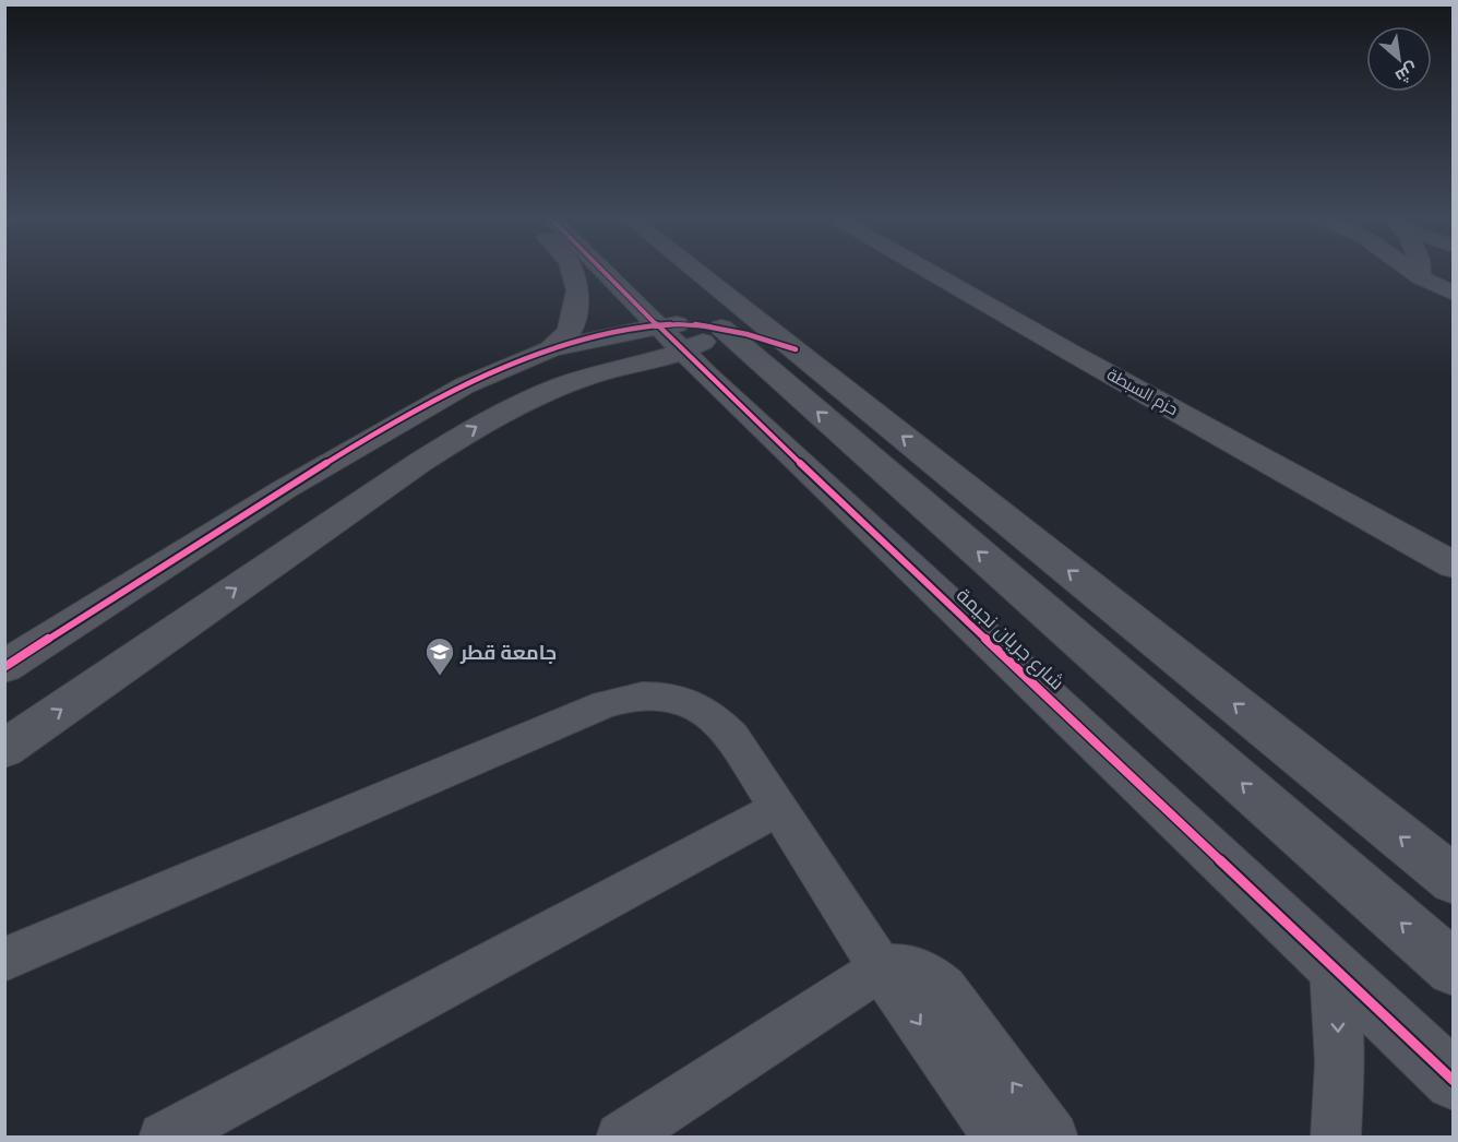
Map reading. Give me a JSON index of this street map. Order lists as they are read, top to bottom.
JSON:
{
  "streets": {
    "street": ["حزم السبطة", "شارع جريان نجيمة"]
  },
  "places": {
    "school or university": ["جامعة قطر"]
  },
  "north": "bottom right"
}
